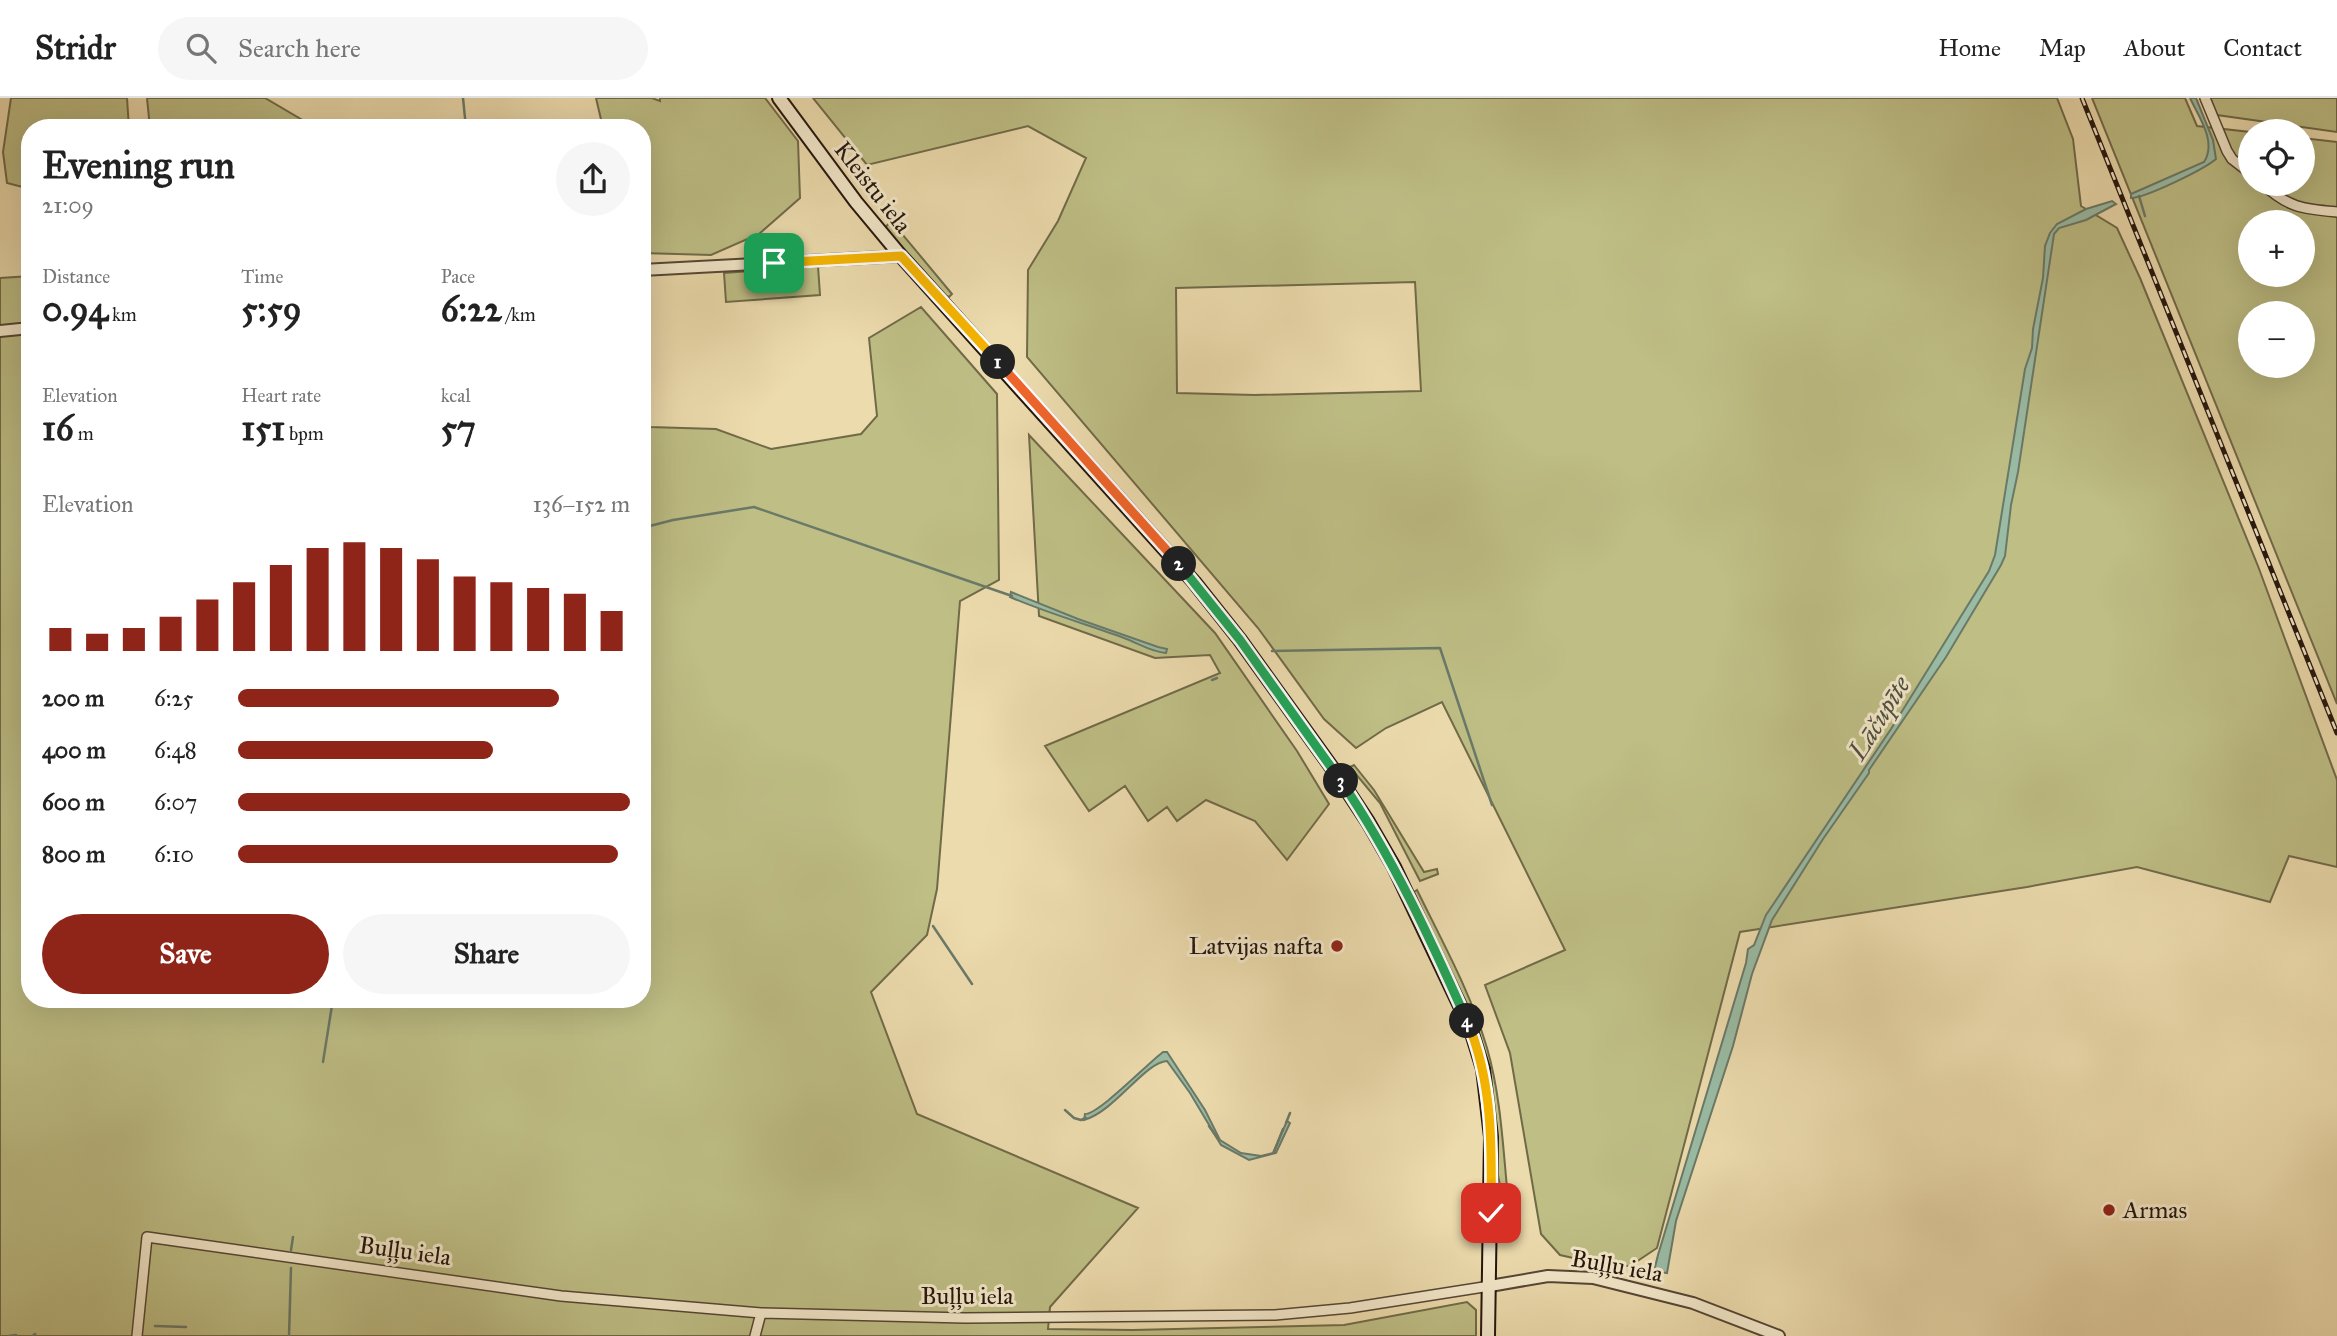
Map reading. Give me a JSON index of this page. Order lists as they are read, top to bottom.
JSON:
{
  "streets": {
    "main road": ["Kleistu iela"],
    "street": ["Buļļu iela"]
  },
  "crossings": [
    ["Kleistu iela", "Buļļu iela"]
  ],
  "water": ["Lāčupīte"],
  "places": ["Latvijas nafta", "Armas"],
  "page": {
    "header": "Stridr",
    "search": "Search here",
    "nav": [
      "Home",
      "Map",
      "About",
      "Contact"
    ],
    "map_buttons": ["+", "−"],
    "heading": ["Evening run", "21:09"],
    "stats": [
      ["Distance", "0.94 km"],
      ["Time", "5:59"],
      ["Pace", "6:22 /km"],
      ["Elevation", "16 m"],
      ["Heart rate", "151 bpm"],
      ["kcal", "57"]
    ],
    "pins": [
      "1",
      "2",
      "3",
      "4"
    ],
    "chart": ["Elevation", "136–152 m"],
    "list": [
      {
        "name": "200 m",
        "note": "6:25"
      },
      {
        "name": "400 m",
        "note": "6:48"
      },
      {
        "name": "600 m",
        "note": "6:07"
      },
      {
        "name": "800 m",
        "note": "6:10"
      }
    ],
    "buttons": ["Save", "Share"]
  }
}
